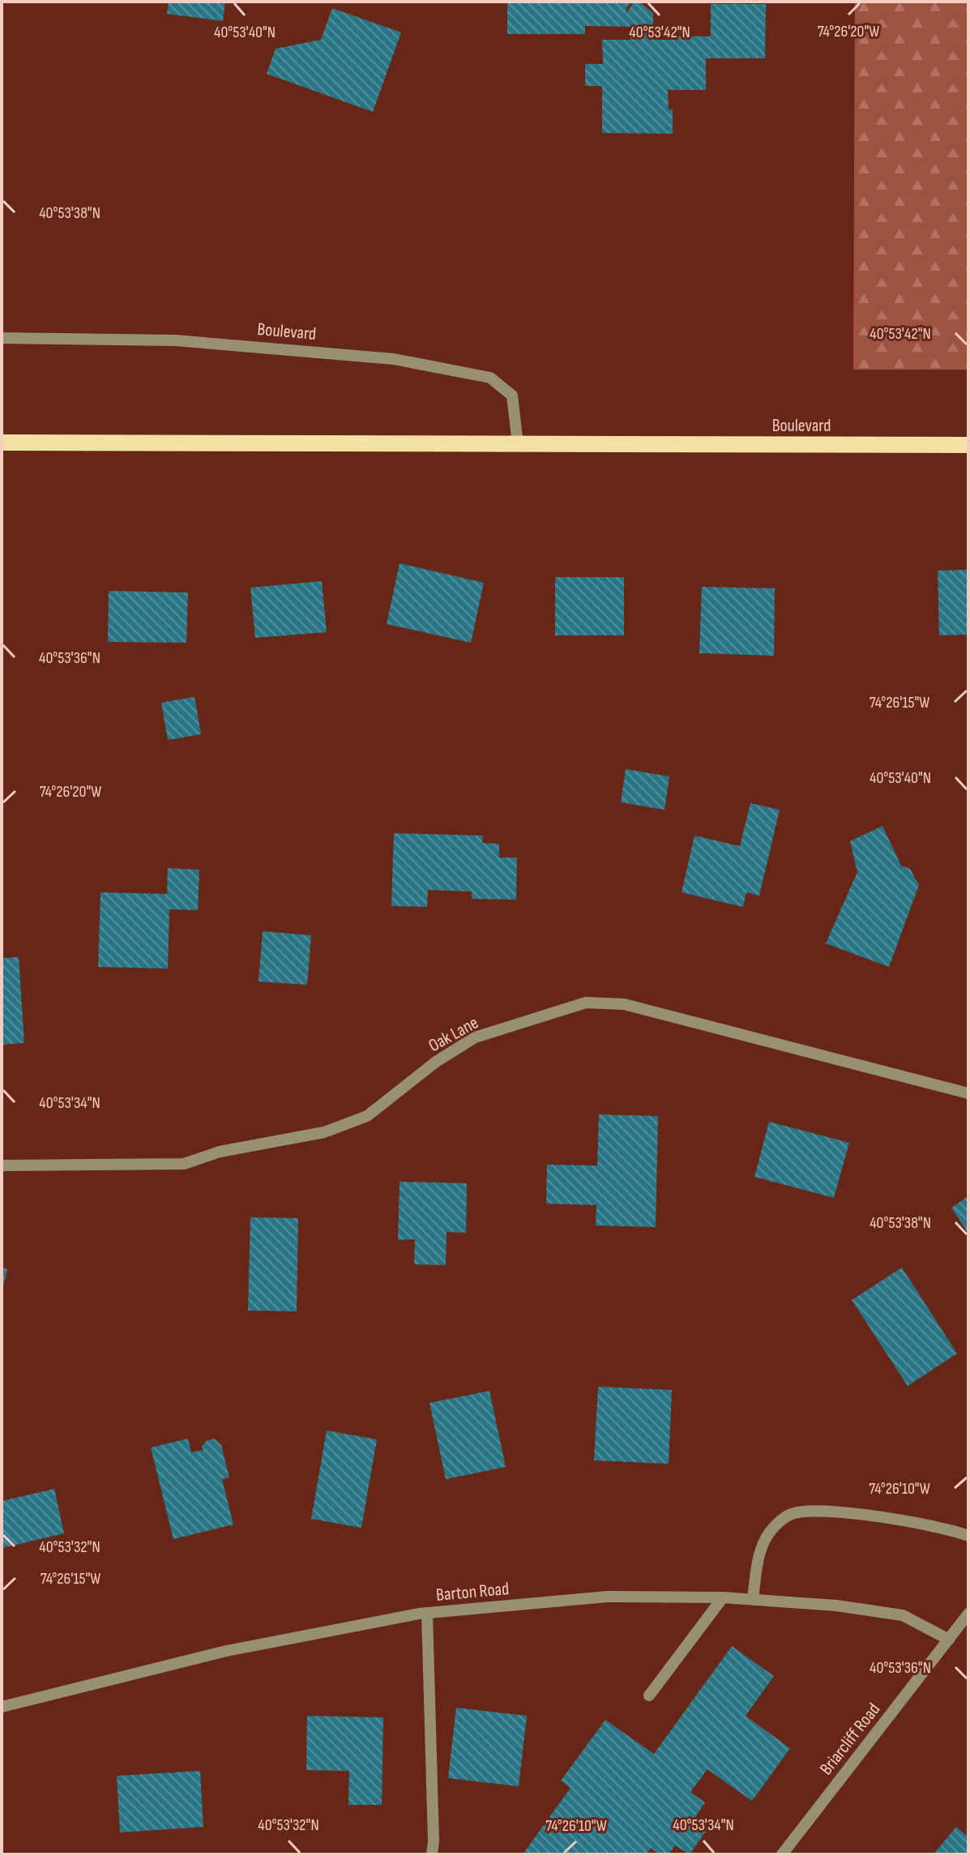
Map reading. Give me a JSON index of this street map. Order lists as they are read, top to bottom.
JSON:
{
  "streets": {
    "main road": ["Boulevard"],
    "street": ["Oak Lane", "Barton Road", "Briarcliff Road"]
  },
  "crossings": [
    ["Barton Road", "Briarcliff Road"]
  ],
  "coordinates": [
    "74°26'20\"W",
    "40°53'40\"N",
    "40°53'42\"N",
    "40°53'38\"N",
    "40°53'36\"N",
    "74°26'15\"W",
    "40°53'34\"N",
    "74°26'10\"W",
    "40°53'32\"N"
  ]
}
